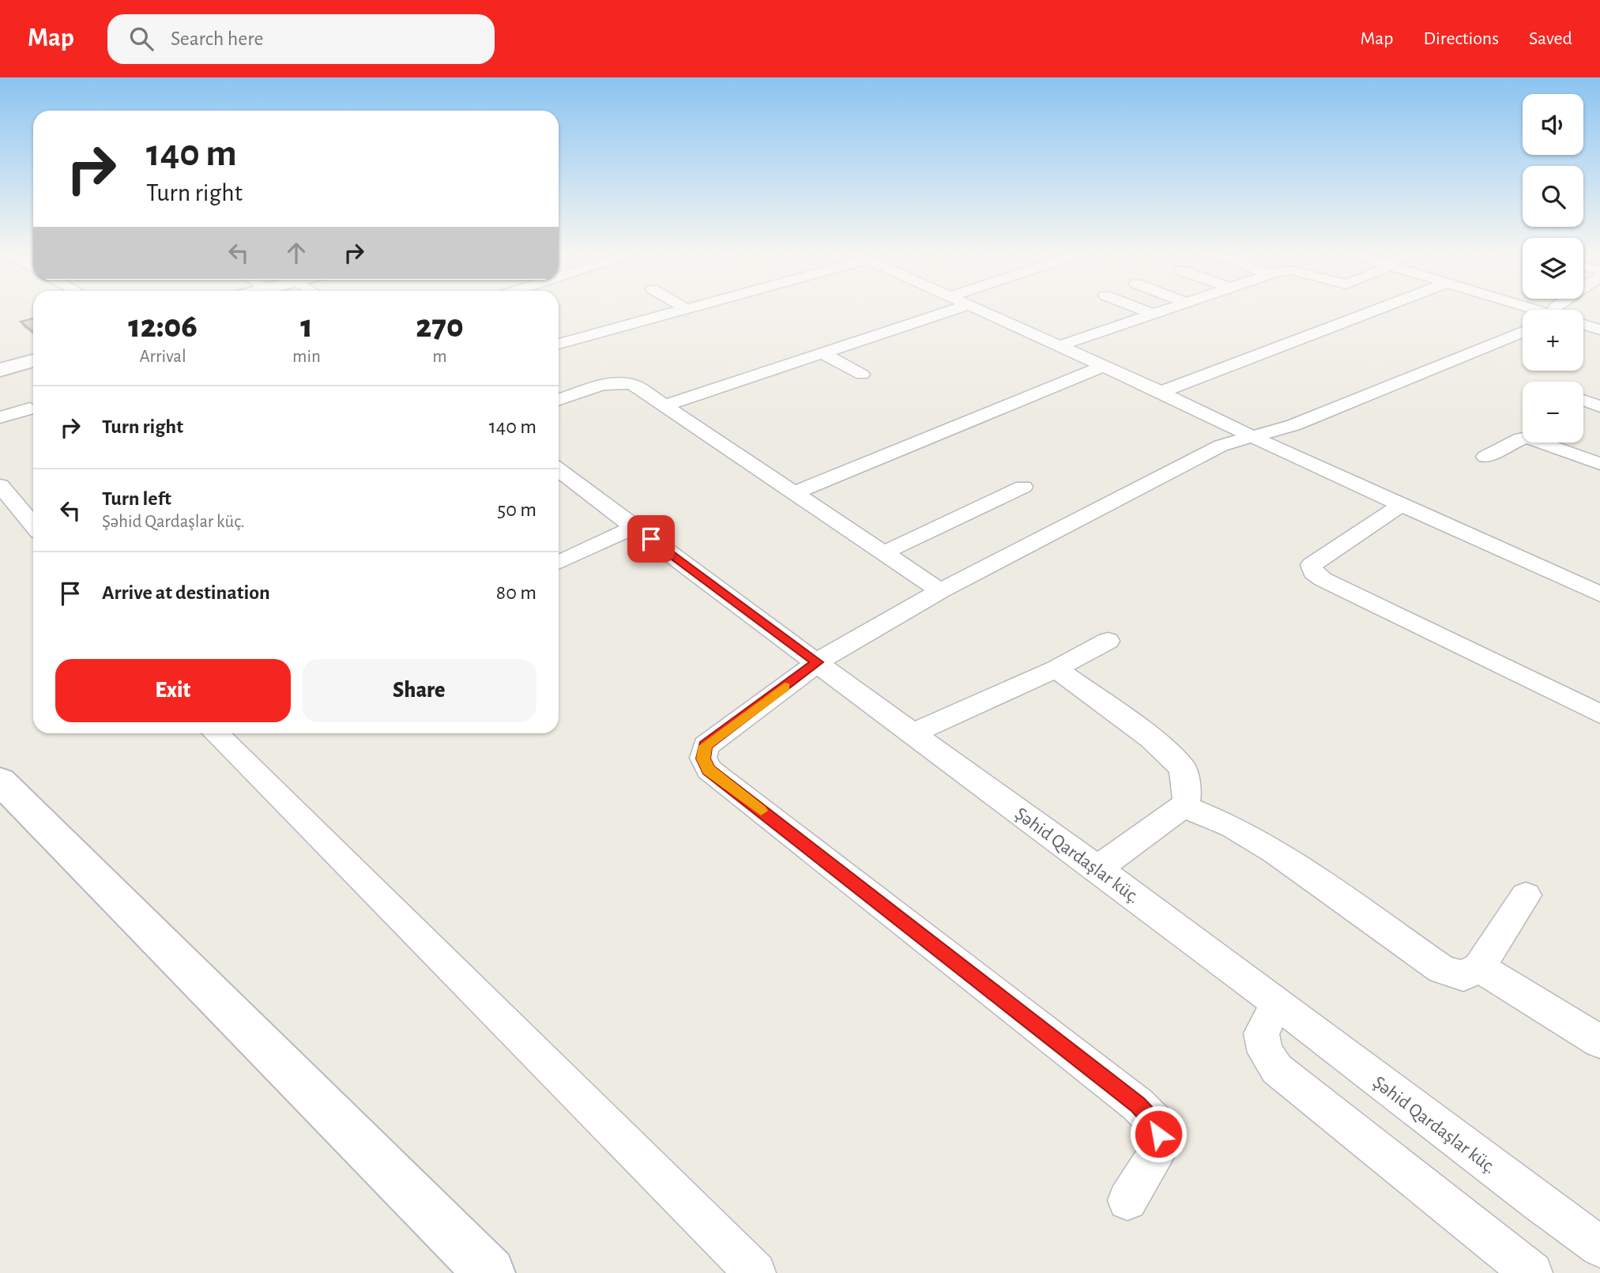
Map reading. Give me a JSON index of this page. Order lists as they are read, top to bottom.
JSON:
{
  "streets": {
    "street": ["Şəhid Qardaşlar küç."]
  },
  "page": {
    "header": "Map",
    "search": "Search here",
    "nav": ["Map", "Directions", "Saved"],
    "map_buttons": ["+", "−"],
    "turn": ["140 m", "Turn right"],
    "eta": [
      "12:06",
      "Arrival",
      "1",
      "min",
      "270",
      "m"
    ],
    "list": [
      {
        "name": "Turn right",
        "value": "140 m"
      },
      {
        "name": "Turn left",
        "note": "Şəhid Qardaşlar küç.",
        "value": "50 m"
      },
      {
        "name": "Arrive at destination",
        "value": "80 m"
      }
    ],
    "buttons": ["Exit", "Share"]
  }
}
